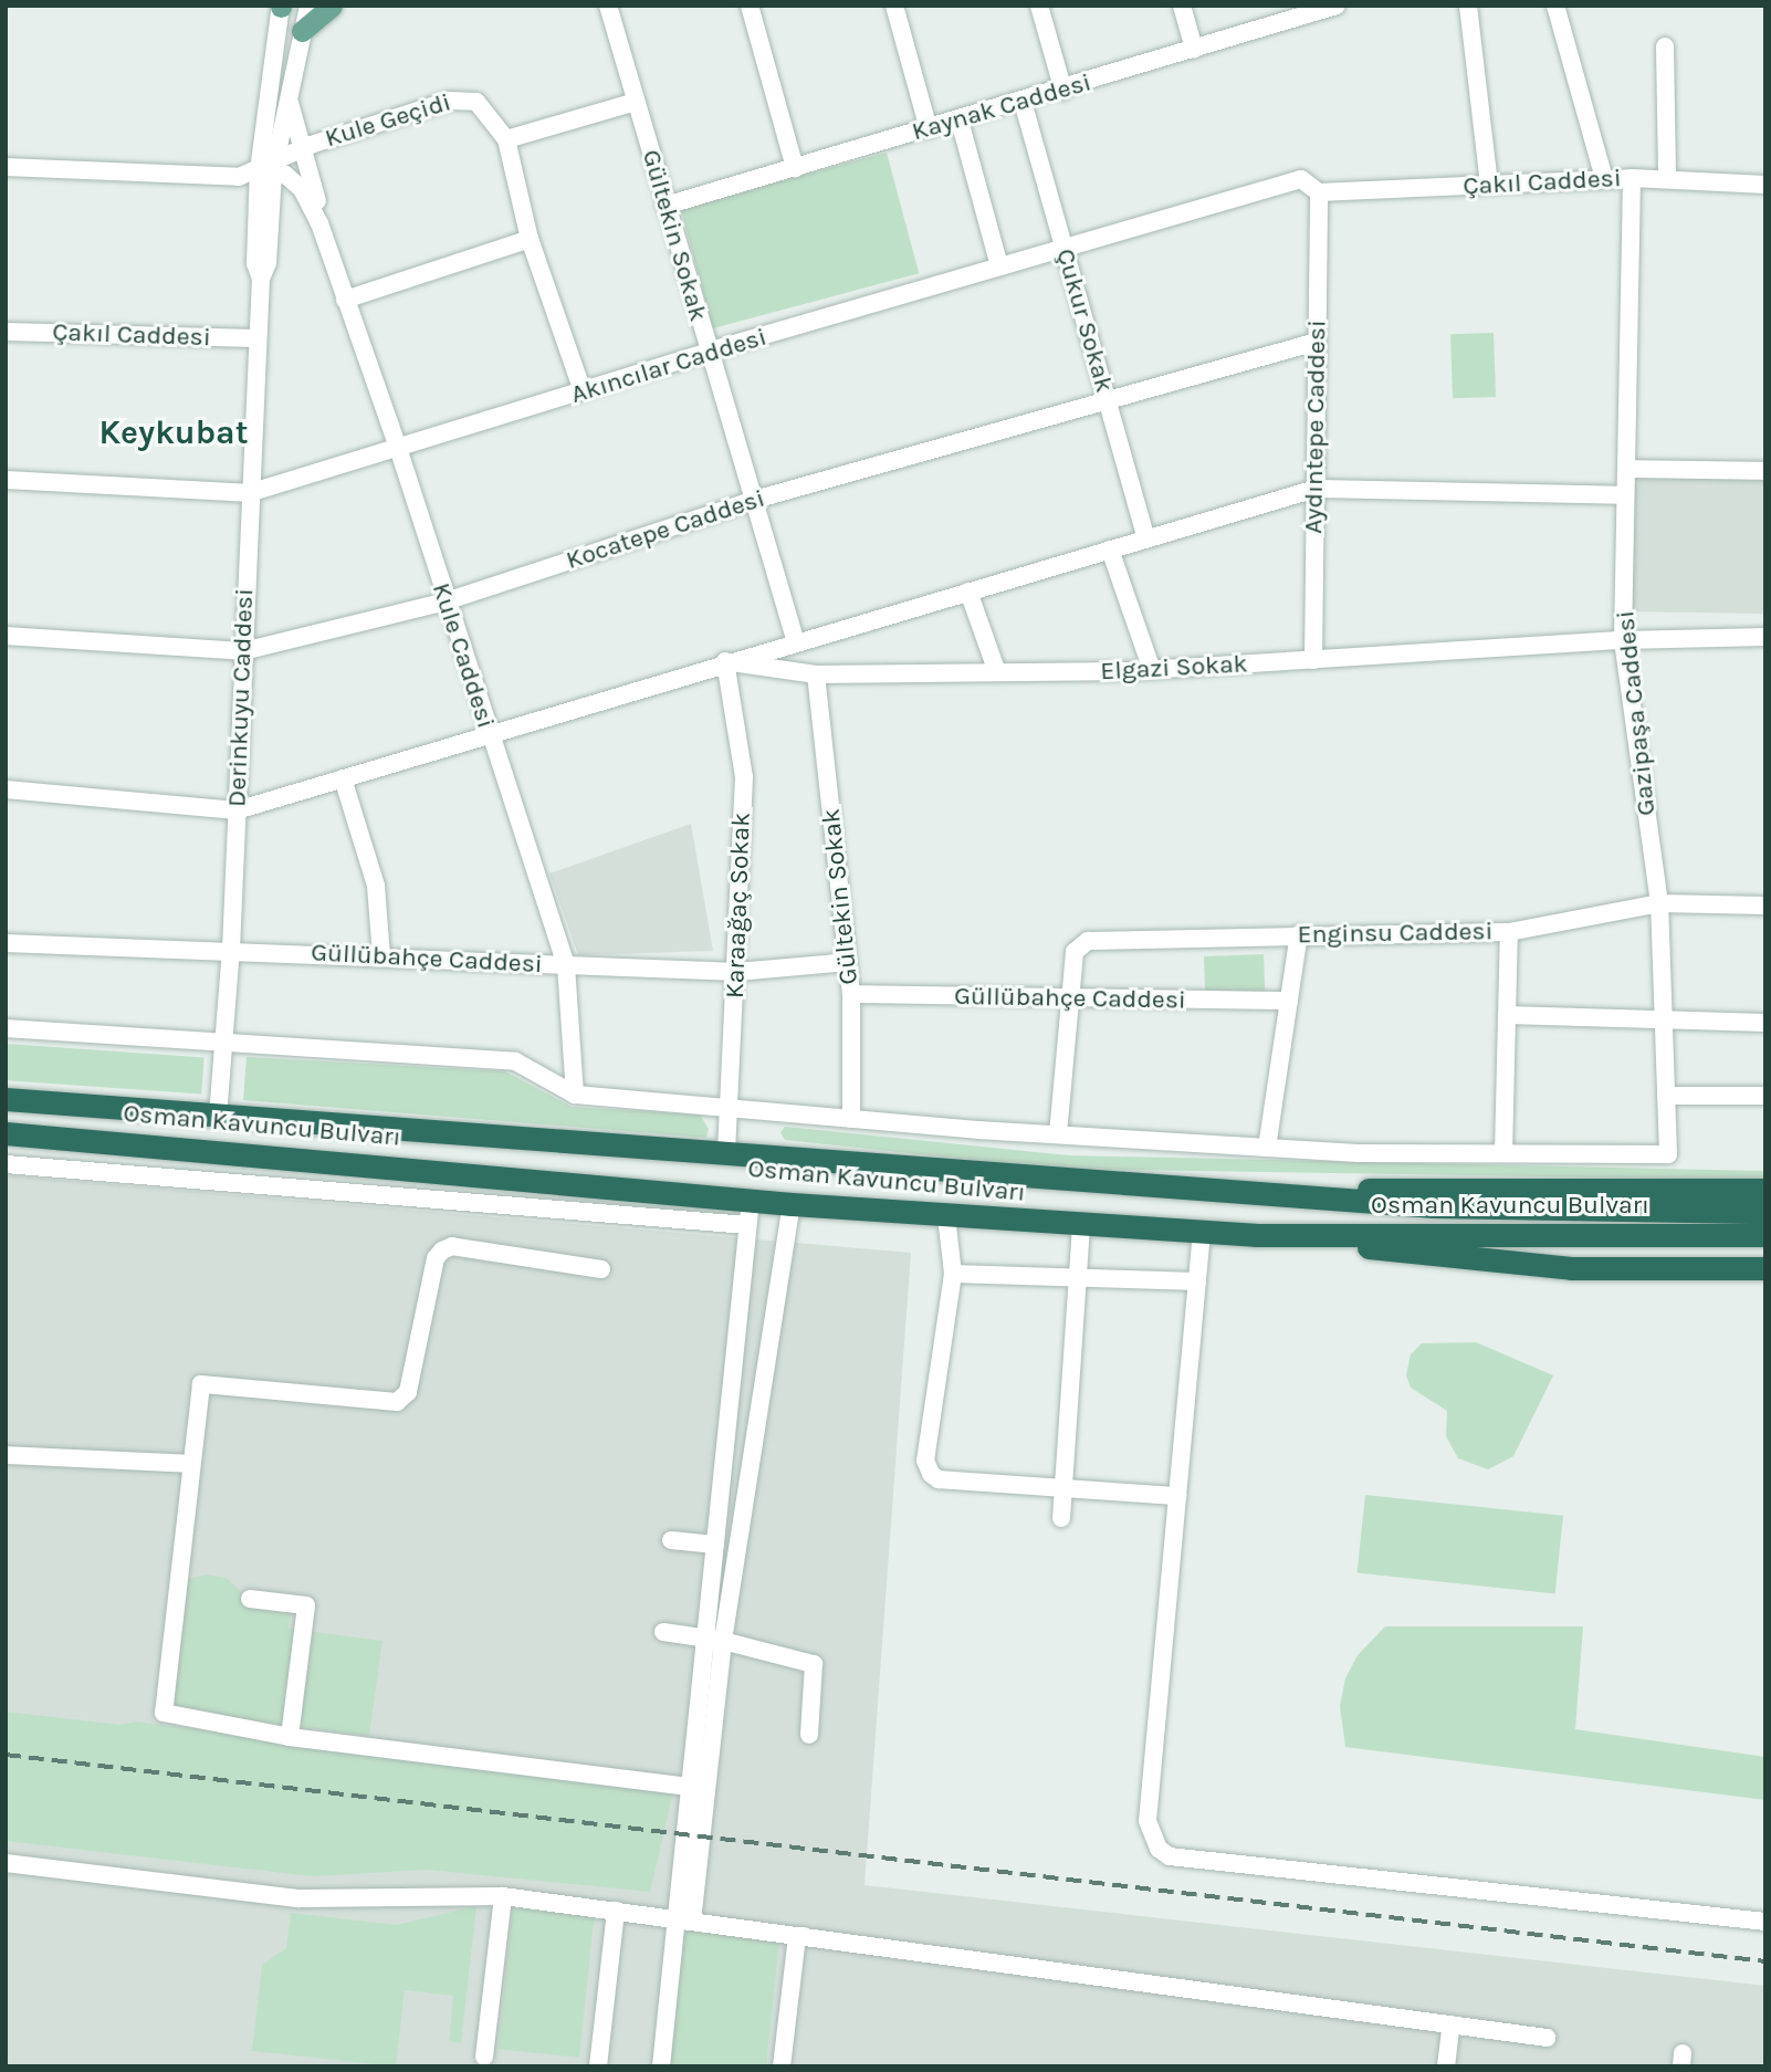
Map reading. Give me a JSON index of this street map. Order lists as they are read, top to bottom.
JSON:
{
  "streets": {
    "highway": ["Osman Kavuncu Bulvarı"],
    "street": [
      "Kaynak Caddesi",
      "Kule Geçidi",
      "Çakıl Caddesi",
      "Gültekin Sokak",
      "Çukur Sokak",
      "Akıncılar Caddesi",
      "Aydıntepe Caddesi",
      "Kocatepe Caddesi",
      "Kule Caddesi",
      "Elgazi Sokak",
      "Derinkuyu Caddesi",
      "Gazipaşa Caddesi",
      "Karaağaç Sokak",
      "Enginsu Caddesi",
      "Güllübahçe Caddesi"
    ]
  },
  "crossings": [
    ["Kaynak Caddesi", "Gültekin Sokak"],
    ["Kaynak Caddesi", "Çukur Sokak"],
    ["Kule Geçidi", "Kule Caddesi"],
    ["Kule Geçidi", "Derinkuyu Caddesi"],
    ["Çakıl Caddesi", "Akıncılar Caddesi"],
    ["Çakıl Caddesi", "Aydıntepe Caddesi"],
    ["Çakıl Caddesi", "Derinkuyu Caddesi"],
    ["Çakıl Caddesi", "Gazipaşa Caddesi"],
    ["Gültekin Sokak", "Akıncılar Caddesi"],
    ["Gültekin Sokak", "Kocatepe Caddesi"],
    ["Gültekin Sokak", "Elgazi Sokak"],
    ["Gültekin Sokak", "Güllübahçe Caddesi"],
    ["Çukur Sokak", "Akıncılar Caddesi"],
    ["Çukur Sokak", "Kocatepe Caddesi"],
    ["Akıncılar Caddesi", "Aydıntepe Caddesi"],
    ["Akıncılar Caddesi", "Kule Caddesi"],
    ["Akıncılar Caddesi", "Derinkuyu Caddesi"],
    ["Aydıntepe Caddesi", "Kocatepe Caddesi"],
    ["Aydıntepe Caddesi", "Elgazi Sokak"],
    ["Kocatepe Caddesi", "Kule Caddesi"],
    ["Kocatepe Caddesi", "Derinkuyu Caddesi"],
    ["Kule Caddesi", "Derinkuyu Caddesi"],
    ["Kule Caddesi", "Güllübahçe Caddesi"],
    ["Elgazi Sokak", "Gazipaşa Caddesi"],
    ["Elgazi Sokak", "Karaağaç Sokak"],
    ["Derinkuyu Caddesi", "Güllübahçe Caddesi"],
    ["Derinkuyu Caddesi", "Osman Kavuncu Bulvarı"],
    ["Gazipaşa Caddesi", "Enginsu Caddesi"],
    ["Karaağaç Sokak", "Güllübahçe Caddesi"],
    ["Karaağaç Sokak", "Osman Kavuncu Bulvarı"],
    ["Enginsu Caddesi", "Güllübahçe Caddesi"]
  ],
  "districts": ["Keykubat"]
}
